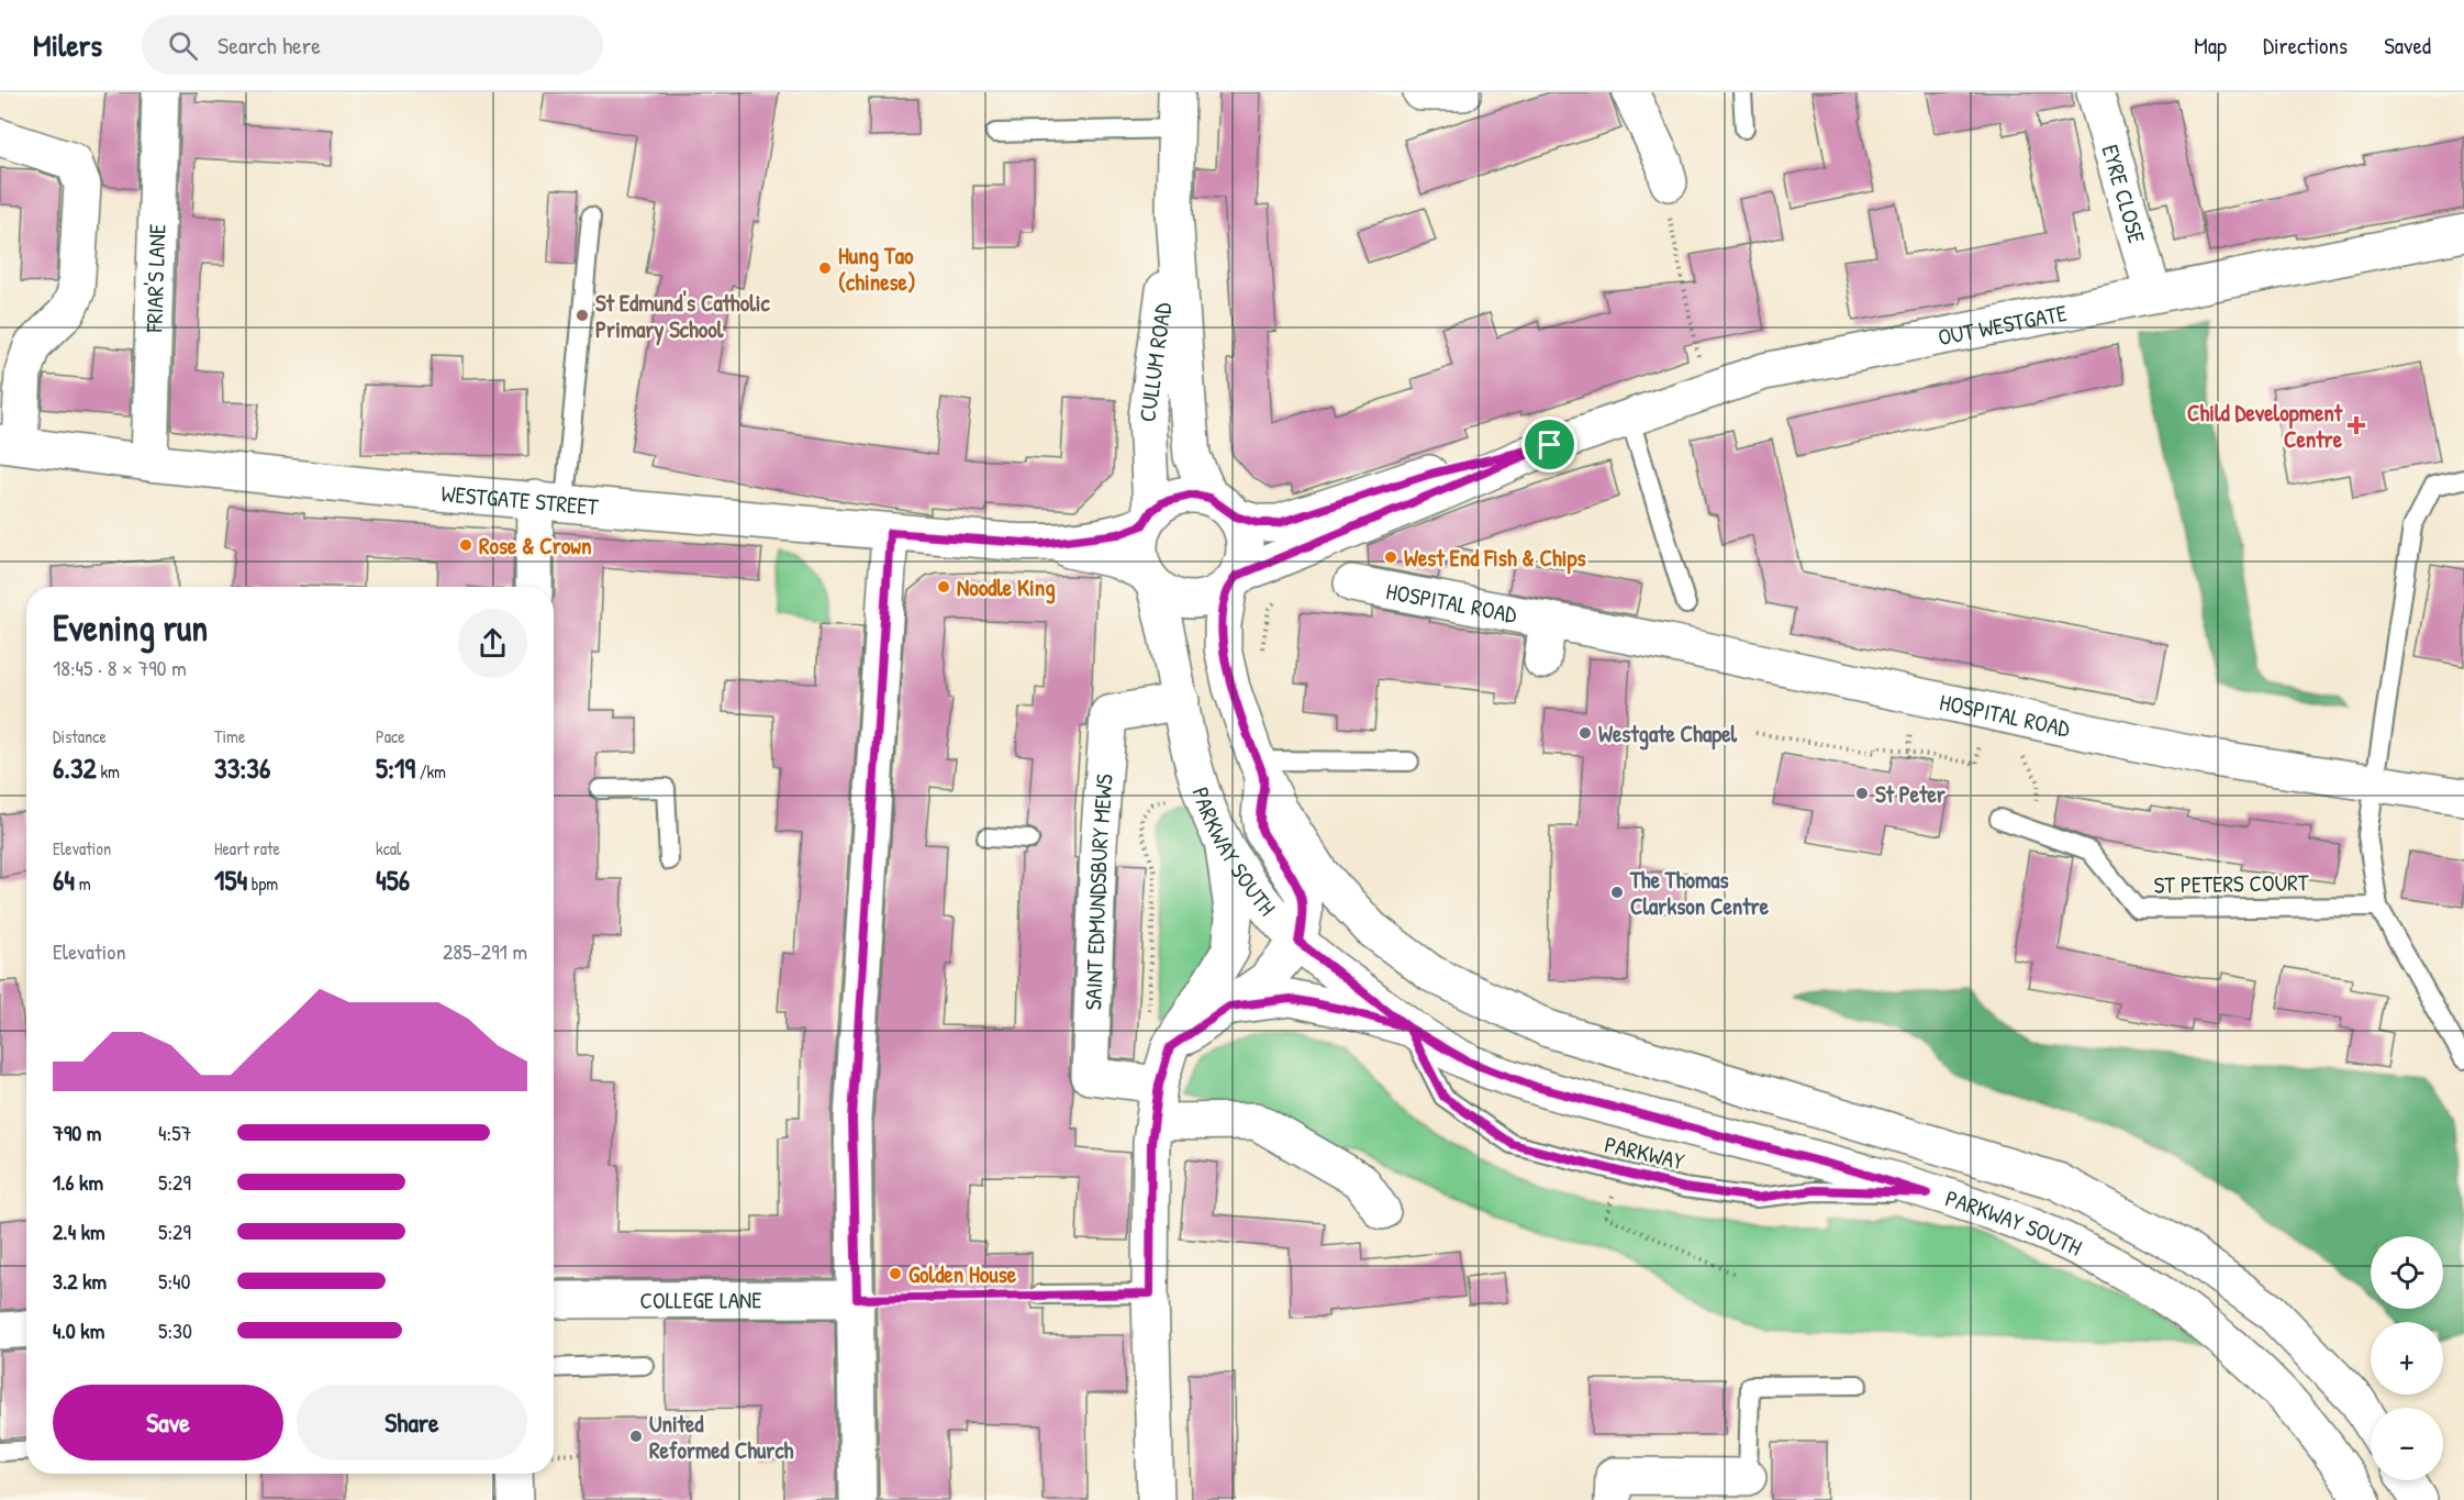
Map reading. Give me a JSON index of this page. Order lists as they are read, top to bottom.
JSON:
{
  "streets": {
    "street": [
      "EYRE CLOSE",
      "FRIAR'S LANE",
      "OUT WESTGATE",
      "CULLUM ROAD",
      "WESTGATE STREET",
      "HOSPITAL ROAD",
      "PARKWAY SOUTH",
      "SAINT EDMUNDSBURY MEWS",
      "COLLEGE LANE"
    ],
    "lane": ["ST PETERS COURT", "PARKWAY"]
  },
  "crossings": [
    ["EYRE CLOSE", "OUT WESTGATE"],
    ["FRIAR'S LANE", "WESTGATE STREET"],
    ["OUT WESTGATE", "CULLUM ROAD"],
    ["OUT WESTGATE", "WESTGATE STREET"],
    ["OUT WESTGATE", "PARKWAY SOUTH"],
    ["CULLUM ROAD", "WESTGATE STREET"],
    ["CULLUM ROAD", "PARKWAY SOUTH"],
    ["WESTGATE STREET", "PARKWAY SOUTH"],
    ["PARKWAY SOUTH", "SAINT EDMUNDSBURY MEWS"],
    ["PARKWAY SOUTH", "PARKWAY"]
  ],
  "places": {
    "other": [
      "Hung Tao (chinese)",
      "St Edmund's Catholic Primary School",
      "Rose & Crown",
      "West End Fish & Chips",
      "Noodle King",
      "Westgate Chapel",
      "St Peter",
      "The Thomas Clarkson Centre",
      "Golden House",
      "United Reformed Church"
    ],
    "health": ["Child Development Centre"]
  },
  "page": {
    "header": "Milers",
    "search": "Search here",
    "nav": ["Map", "Directions", "Saved"],
    "heading": ["Evening run", "18:45 · 8 × 790 m"],
    "stats": [
      ["Distance", "6.32 km"],
      ["Time", "33:36"],
      ["Pace", "5:19 /km"],
      ["Elevation", "64 m"],
      ["Heart rate", "154 bpm"],
      ["kcal", "456"]
    ],
    "chart": ["Elevation", "285–291 m"],
    "list": [
      {
        "name": "790 m",
        "note": "4:57"
      },
      {
        "name": "1.6 km",
        "note": "5:29"
      },
      {
        "name": "2.4 km",
        "note": "5:29"
      },
      {
        "name": "3.2 km",
        "note": "5:40"
      },
      {
        "name": "4.0 km",
        "note": "5:30"
      }
    ],
    "map_buttons": ["+", "−"],
    "buttons": ["Save", "Share"]
  }
}
